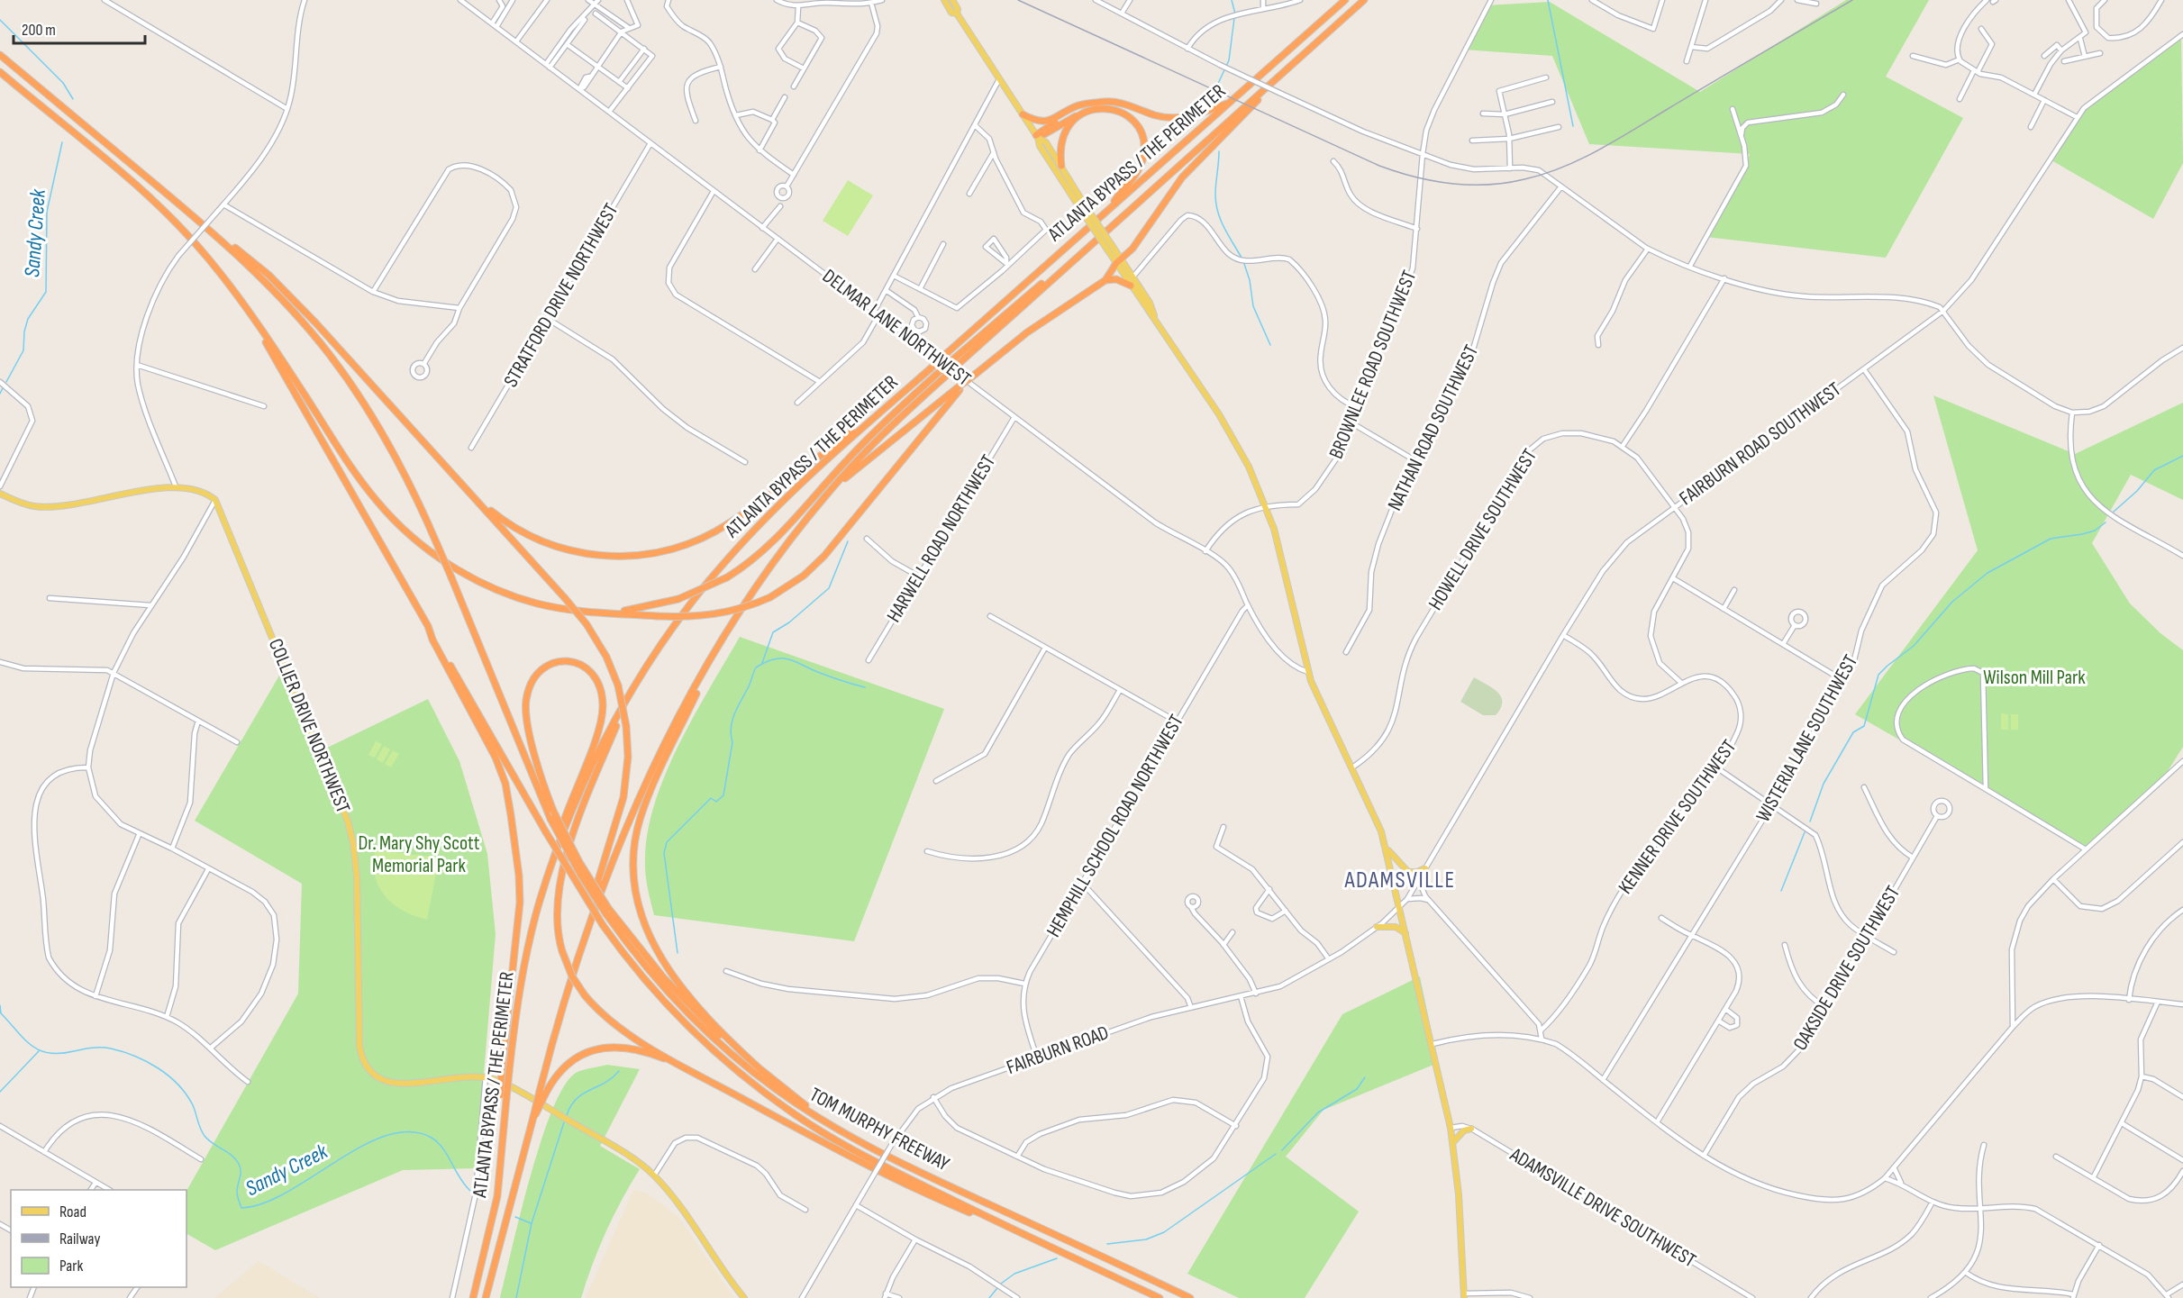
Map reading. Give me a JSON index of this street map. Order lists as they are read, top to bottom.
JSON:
{
  "streets": {
    "highway": ["ATLANTA BYPASS / THE PERIMETER", "TOM MURPHY FREEWAY"],
    "main road": ["COLLIER DRIVE NORTHWEST"],
    "street": [
      "STRATFORD DRIVE NORTHWEST",
      "DELMAR LANE NORTHWEST",
      "BROWNLEE ROAD SOUTHWEST",
      "NATHAN ROAD SOUTHWEST",
      "FAIRBURN ROAD SOUTHWEST",
      "HOWELL DRIVE SOUTHWEST",
      "HARWELL ROAD NORTHWEST",
      "WISTERIA LANE SOUTHWEST",
      "KENNER DRIVE SOUTHWEST",
      "HEMPHILL SCHOOL ROAD NORTHWEST",
      "OAKSIDE DRIVE SOUTHWEST",
      "FAIRBURN ROAD",
      "ADAMSVILLE DRIVE SOUTHWEST"
    ]
  },
  "crossings": [
    ["STRATFORD DRIVE NORTHWEST", "DELMAR LANE NORTHWEST"],
    ["DELMAR LANE NORTHWEST", "BROWNLEE ROAD SOUTHWEST"],
    ["DELMAR LANE NORTHWEST", "HARWELL ROAD NORTHWEST"],
    ["DELMAR LANE NORTHWEST", "HEMPHILL SCHOOL ROAD NORTHWEST"],
    ["FAIRBURN ROAD SOUTHWEST", "HOWELL DRIVE SOUTHWEST"],
    ["FAIRBURN ROAD SOUTHWEST", "WISTERIA LANE SOUTHWEST"],
    ["FAIRBURN ROAD SOUTHWEST", "KENNER DRIVE SOUTHWEST"],
    ["FAIRBURN ROAD SOUTHWEST", "FAIRBURN ROAD"],
    ["HOWELL DRIVE SOUTHWEST", "KENNER DRIVE SOUTHWEST"],
    ["HEMPHILL SCHOOL ROAD NORTHWEST", "FAIRBURN ROAD"]
  ],
  "districts": ["ADAMSVILLE"],
  "water": ["Sandy Creek"],
  "parks": ["Wilson Mill Park", "Dr. Mary Shy Scott Memorial Park"],
  "legend": ["Road", "Railway", "Park"],
  "scale_bar": "200 m"
}
